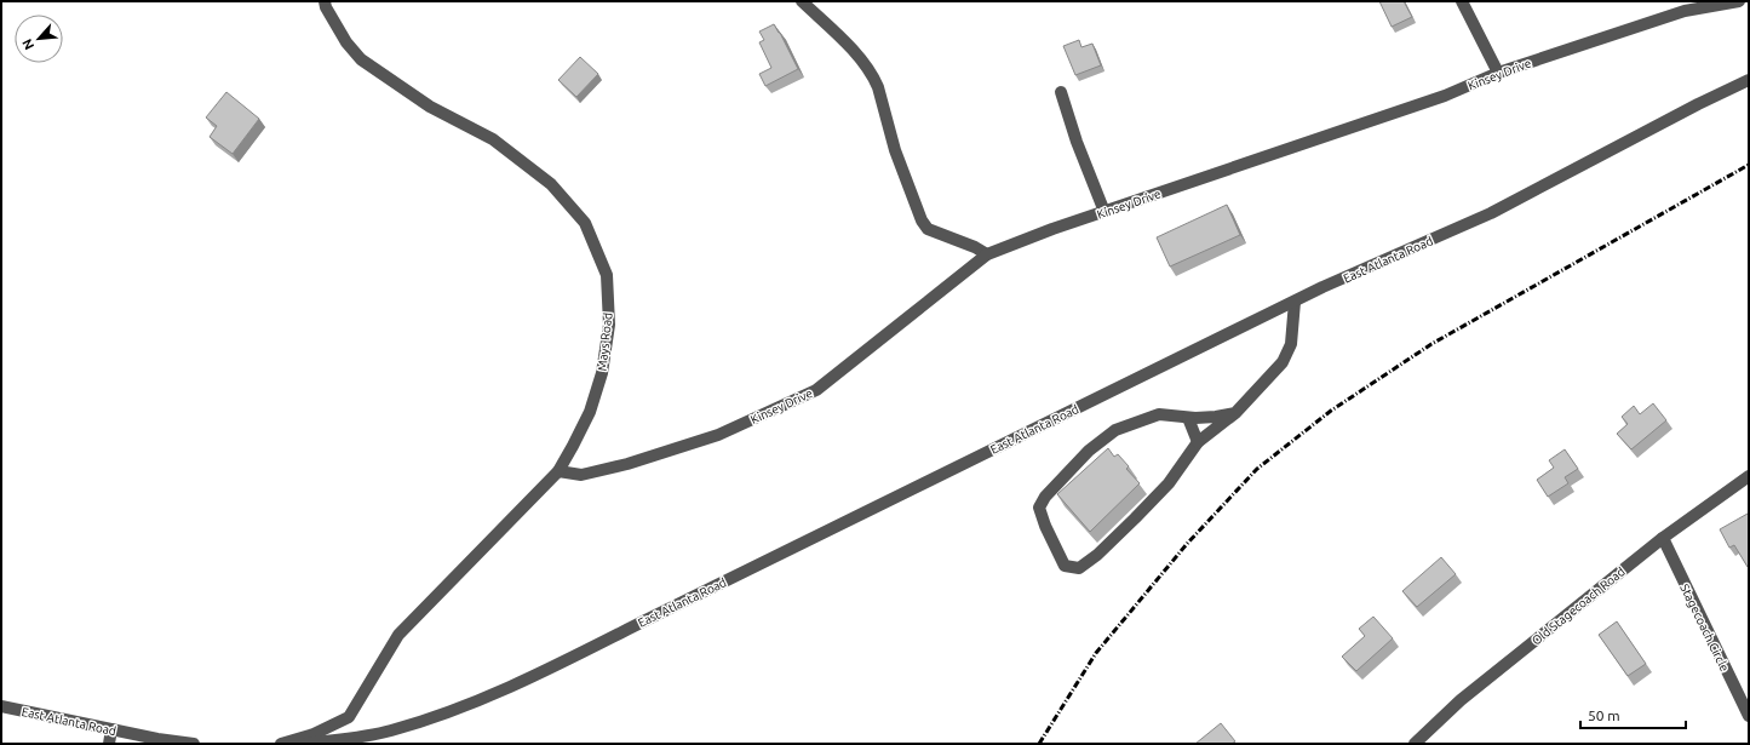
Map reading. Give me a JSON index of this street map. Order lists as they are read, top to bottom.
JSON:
{
  "streets": {
    "street": [
      "Kinsey Drive",
      "East Atlanta Road",
      "Mays Road",
      "Old Stagecoach Road",
      "Stagecoach Circle"
    ]
  },
  "crossings": [
    ["Kinsey Drive", "Mays Road"],
    ["Old Stagecoach Road", "Stagecoach Circle"]
  ],
  "scale_bar": "50 m",
  "north": "bottom left"
}
